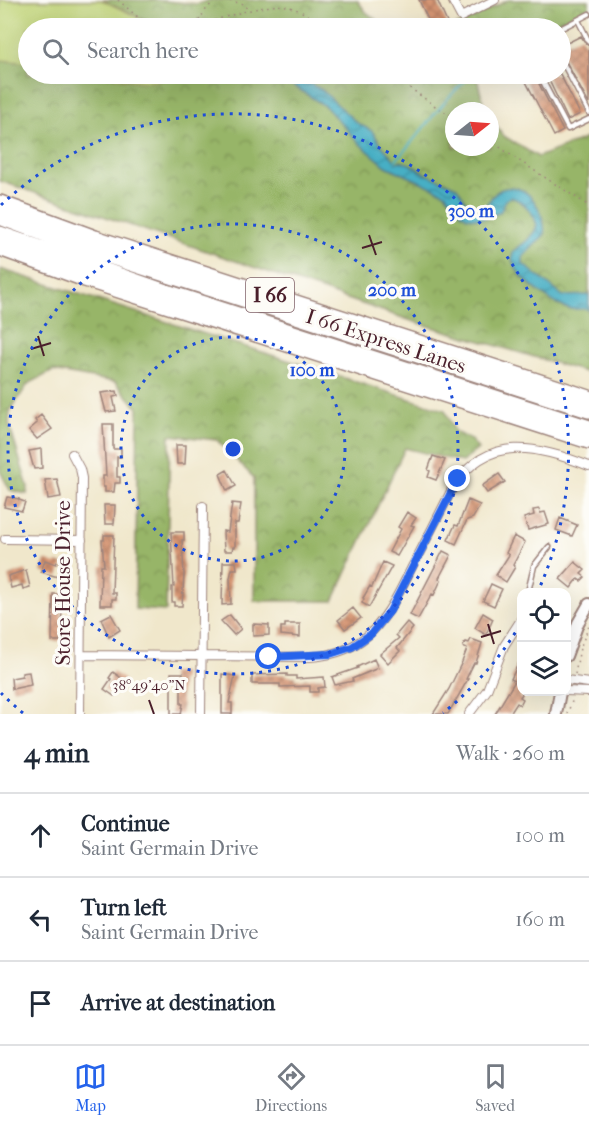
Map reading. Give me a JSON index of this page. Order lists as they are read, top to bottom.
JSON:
{
  "streets": {
    "highway": ["I 66", "I 66 Express Lanes"],
    "street": ["Store House Drive"]
  },
  "north": "right",
  "page": {
    "search": "Search here",
    "heading": ["4 min", "Walk · 260 m"],
    "list": [
      ["Continue", "Saint Germain Drive", "100 m"],
      ["Turn left", "Saint Germain Drive", "160 m"],
      "Arrive at destination"
    ],
    "nav": ["Map", "Directions", "Saved"]
  },
  "coordinates": ["38°49'40\"N"],
  "rings": ["300 m", "200 m", "100 m"]
}
